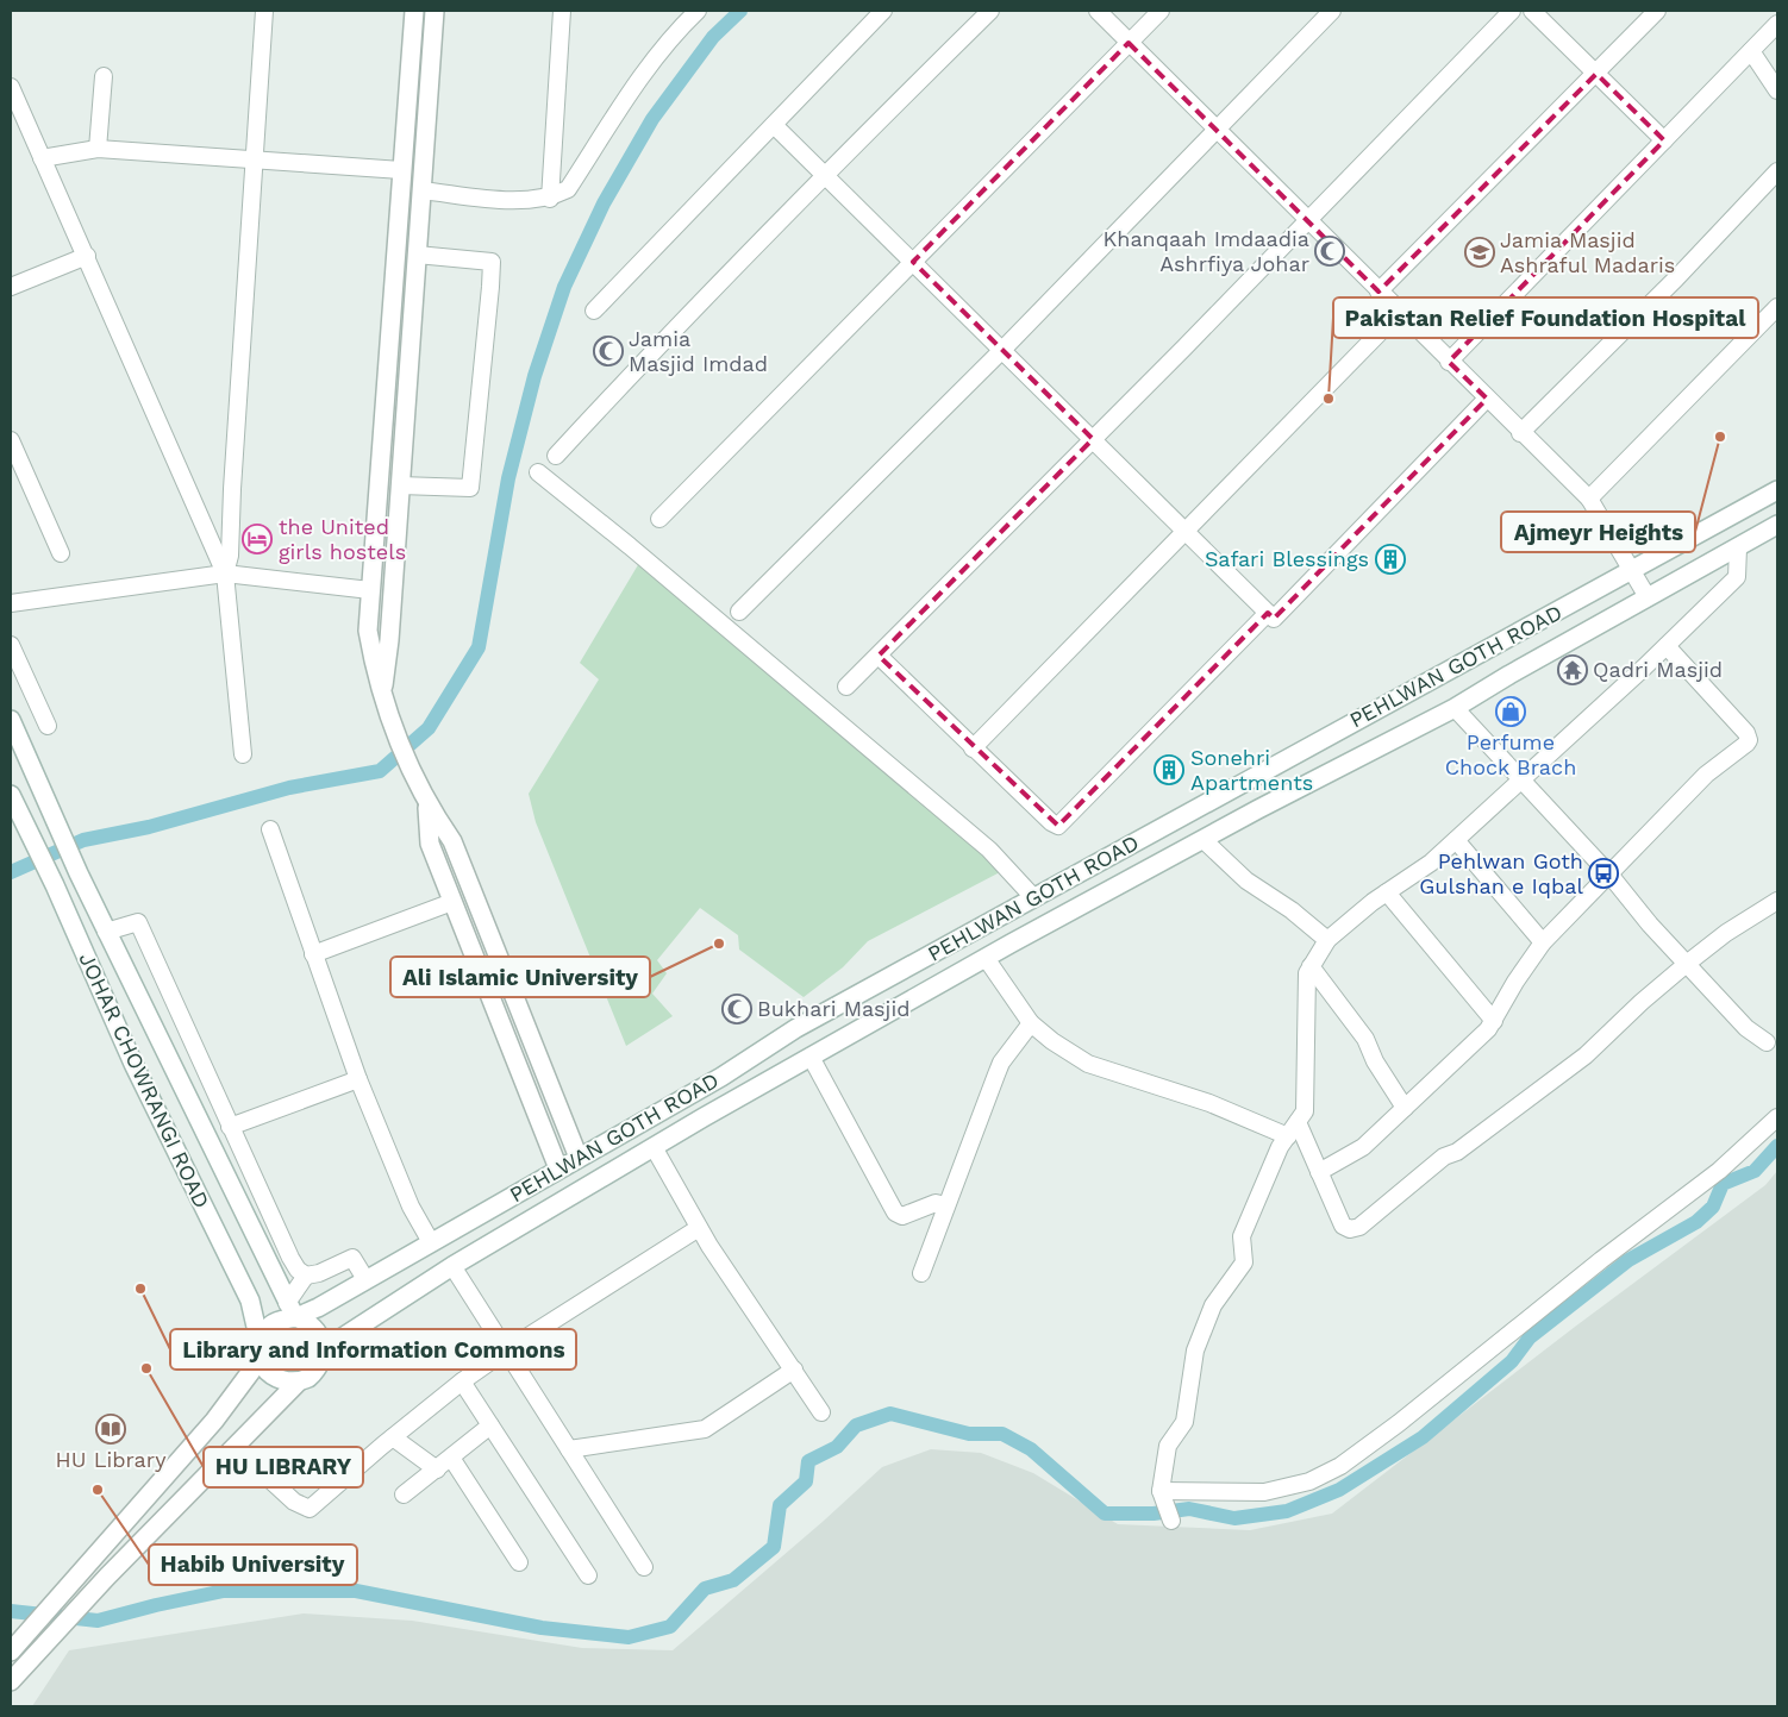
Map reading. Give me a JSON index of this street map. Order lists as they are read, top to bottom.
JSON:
{
  "streets": {
    "main road": ["PEHLWAN GOTH ROAD", "JOHAR CHOWRANGI ROAD"]
  },
  "crossings": [
    ["PEHLWAN GOTH ROAD", "JOHAR CHOWRANGI ROAD"]
  ],
  "places": {
    "mosque": ["Khanqaah Imdaadia Ashrfiya Johar", "Jamia Masjid Imdad", "Bukhari Masjid"],
    "school or university": ["Jamia Masjid Ashraful Madaris"],
    "other": [
      "Pakistan Relief Foundation Hospital",
      "Ajmeyr Heights",
      "Ali Islamic University",
      "Library and Information Commons",
      "HU LIBRARY",
      "Habib University"
    ],
    "hotel": ["the United girls hostels"],
    "building": ["Safari Blessings", "Sonehri Apartments"],
    "temple": ["Qadri Masjid"],
    "shop": ["Perfume Chock Brach"],
    "bus stop": ["Pehlwan Goth Gulshan e Iqbal"],
    "library": ["HU Library"]
  }
}
